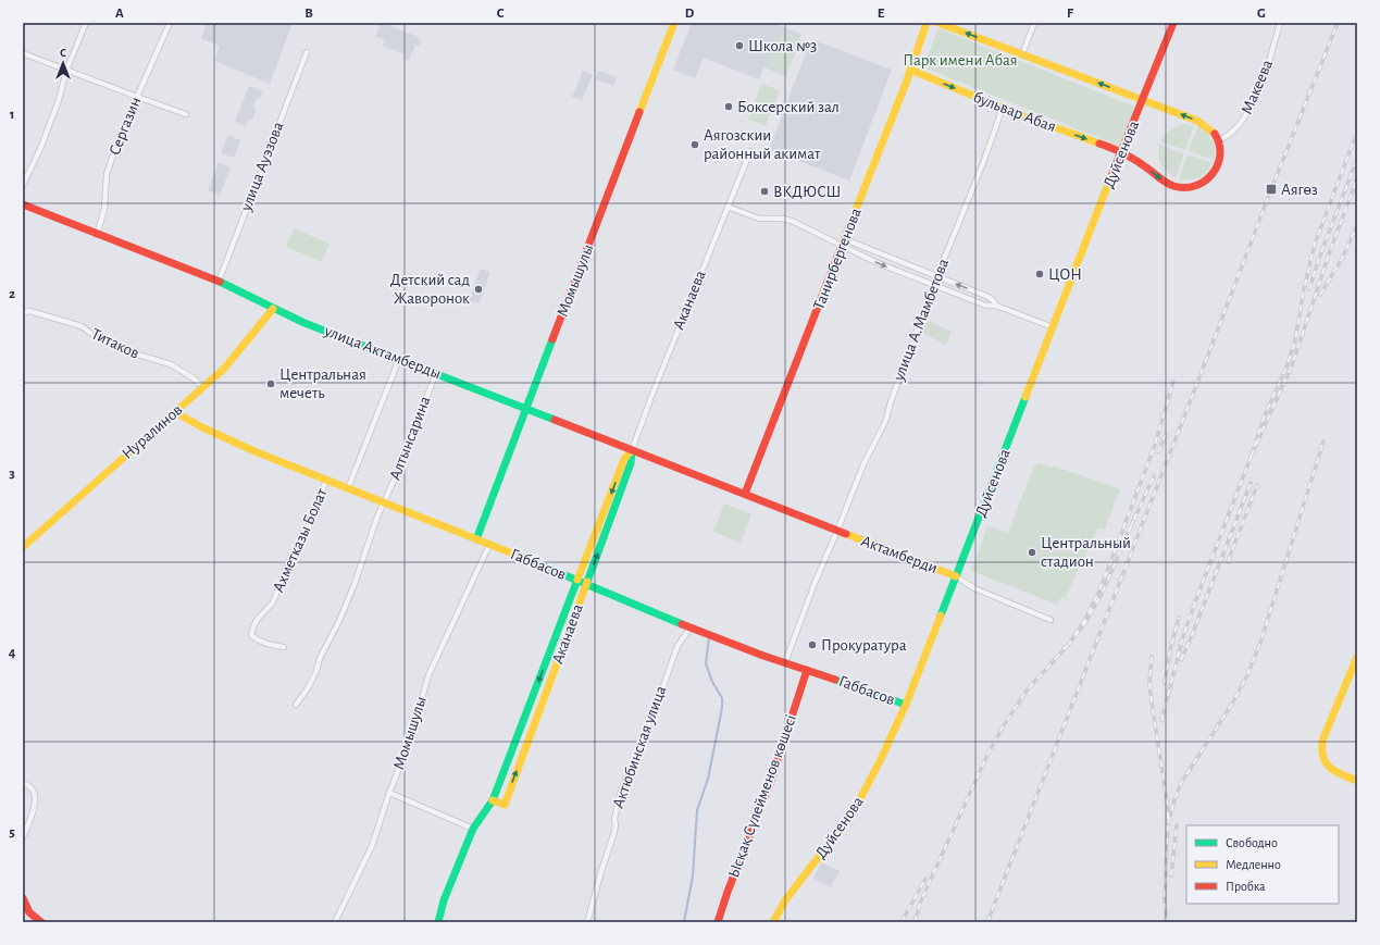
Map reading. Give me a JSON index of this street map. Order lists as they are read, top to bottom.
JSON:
{
  "streets": {
    "street": [
      "Макеева",
      "бульвар Абая",
      "Сергазин",
      "Дуйсенова",
      "улица Ауэзова",
      "Танирбергенова",
      "Момышулы",
      "Аканаева",
      "улица А.Мамбетова",
      "Титаков",
      "улица Актамберды",
      "Нуралинов",
      "Алтынсарина",
      "Ахметказы Болат",
      "Актамберди",
      "Габбасов",
      "Актюбинская улица",
      "Ысқақ Сүлейменов көшесі"
    ]
  },
  "crossings": [
    ["бульвар Абая", "Дуйсенова"],
    ["бульвар Абая", "Танирбергенова"],
    ["бульвар Абая", "улица А.Мамбетова"],
    ["Сергазин", "улица Актамберды"],
    ["Дуйсенова", "Актамберди"],
    ["Дуйсенова", "Габбасов"],
    ["улица Ауэзова", "улица Актамберды"],
    ["Танирбергенова", "улица Актамберды"],
    ["Танирбергенова", "Актамберди"],
    ["Момышулы", "улица Актамберды"],
    ["Момышулы", "Габбасов"],
    ["Аканаева", "улица Актамберды"],
    ["Аканаева", "Габбасов"],
    ["улица А.Мамбетова", "Актамберди"],
    ["улица А.Мамбетова", "Габбасов"],
    ["Титаков", "Нуралинов"],
    ["улица Актамберды", "Нуралинов"],
    ["улица Актамберды", "Алтынсарина"],
    ["улица Актамберды", "Актамберди"],
    ["Нуралинов", "Габбасов"],
    ["Алтынсарина", "Габбасов"],
    ["Ахметказы Болат", "Габбасов"],
    ["Габбасов", "Актюбинская улица"],
    ["Габбасов", "Ысқақ Сүлейменов көшесі"]
  ],
  "parks": ["Парк имени Абая"],
  "places": {
    "other": [
      "Школа №3",
      "Боксерский зал",
      "Аягозскии районный акимат",
      "ВКДЮСШ",
      "ЦОН",
      "Детский сад Жаворонок",
      "Центральная мечеть",
      "Центральный стадион",
      "Прокуратура"
    ],
    "transit": ["Аягөз"]
  },
  "legend": ["Свободно", "Медленно", "Пробка"],
  "north": "top",
  "grid": {
    "columns": [
      "A",
      "B",
      "C",
      "D",
      "E",
      "F",
      "G"
    ],
    "rows": [
      "1",
      "2",
      "3",
      "4",
      "5"
    ]
  }
}
